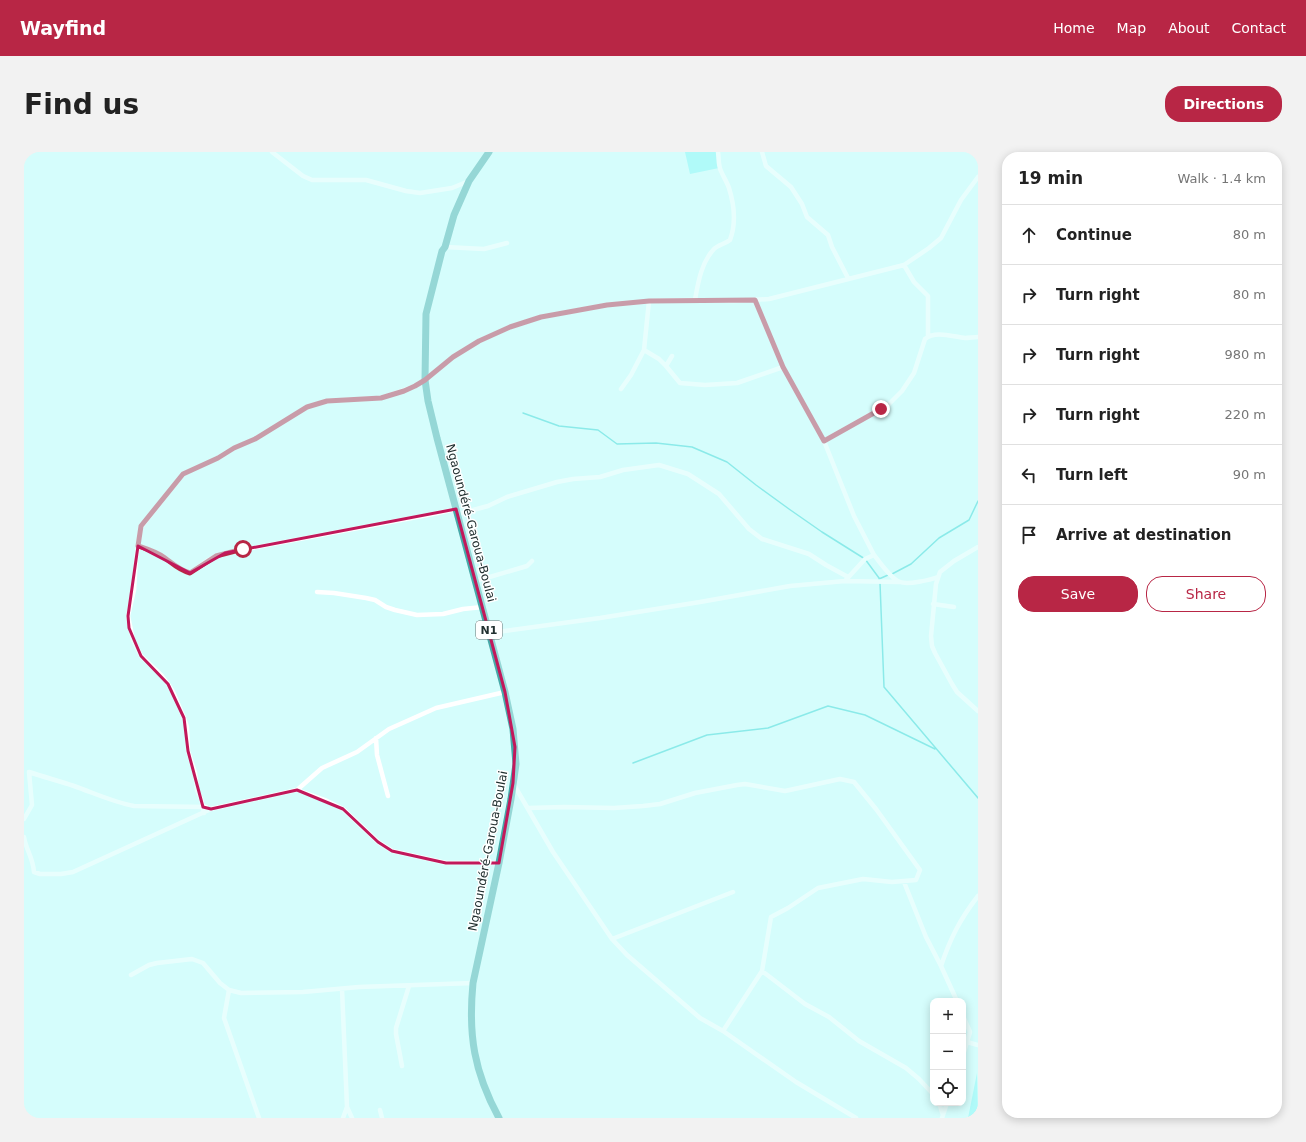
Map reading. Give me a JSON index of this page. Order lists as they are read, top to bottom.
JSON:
{
  "streets": {
    "highway": ["Ngaoundéré-Garoua-Boulai", "N1"]
  },
  "page": {
    "header": "Wayfind",
    "nav": [
      "Home",
      "Map",
      "About",
      "Contact"
    ],
    "buttons": [
      "Directions",
      ["Save", "Share"]
    ],
    "title": "Find us",
    "heading": ["19 min", "Walk · 1.4 km"],
    "list": [
      ["Continue", "80 m"],
      ["Turn right", "80 m"],
      ["Turn right", "980 m"],
      ["Turn right", "220 m"],
      ["Turn left", "90 m"],
      "Arrive at destination"
    ],
    "map_buttons": ["+", "−"]
  }
}
